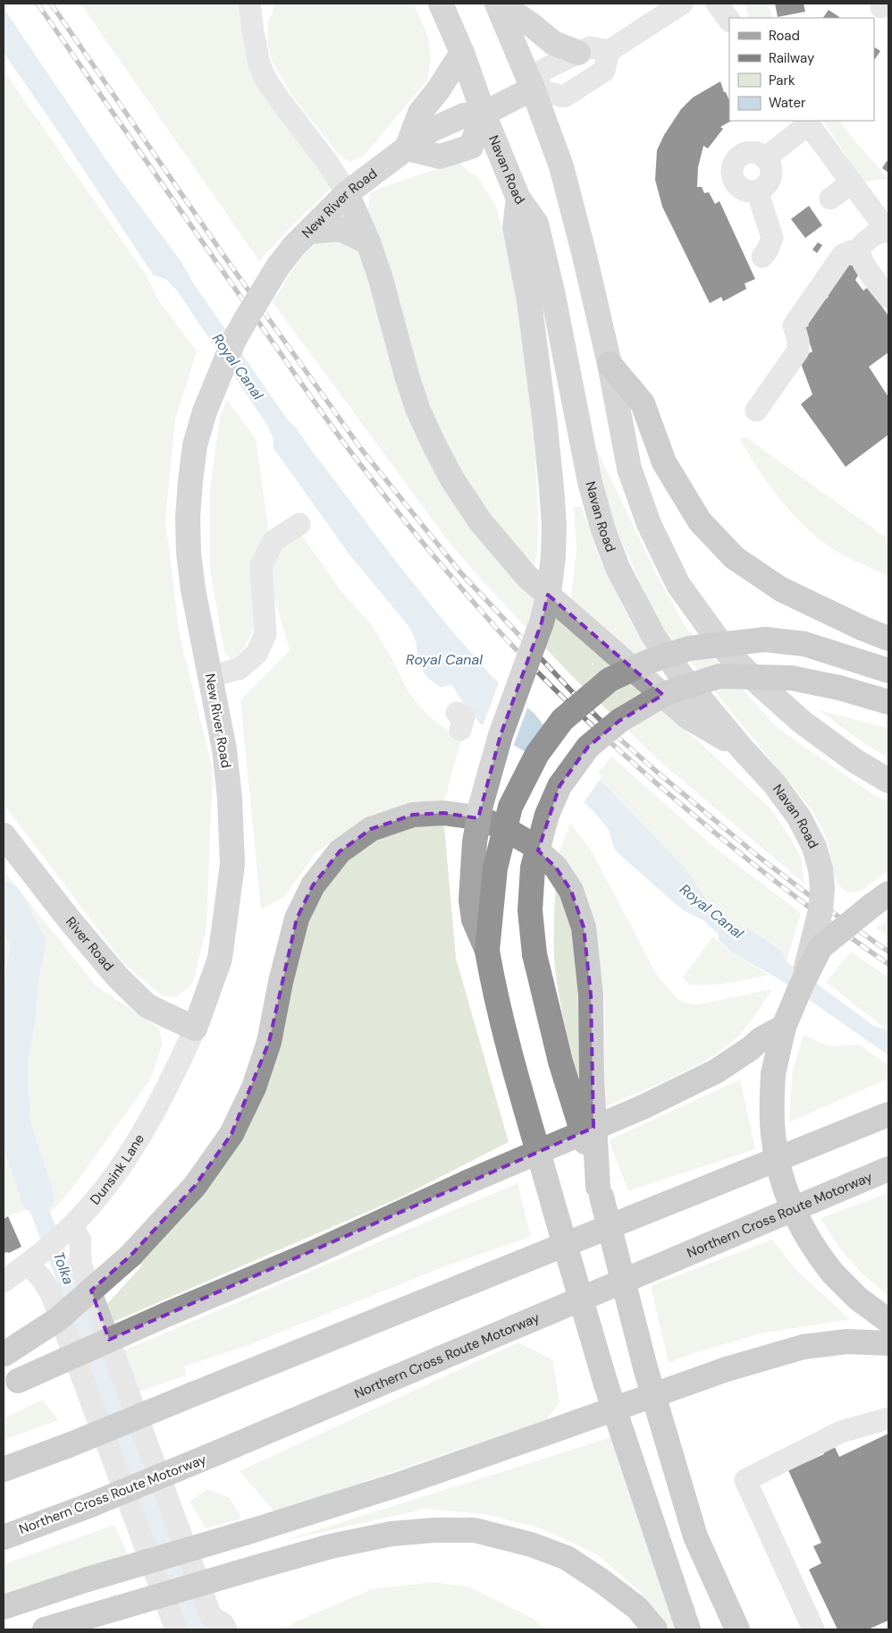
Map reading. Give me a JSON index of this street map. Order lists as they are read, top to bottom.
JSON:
{
  "streets": {
    "highway": ["Northern Cross Route Motorway"],
    "main road": ["Navan Road", "New River Road", "River Road"],
    "street": ["Dunsink Lane"]
  },
  "crossings": [
    ["Navan Road", "New River Road"],
    ["New River Road", "River Road"],
    ["New River Road", "Dunsink Lane"],
    ["River Road", "Dunsink Lane"]
  ],
  "water": ["Royal Canal", "Tolka"],
  "legend": [
    "Road",
    "Railway",
    "Park",
    "Water"
  ]
}
